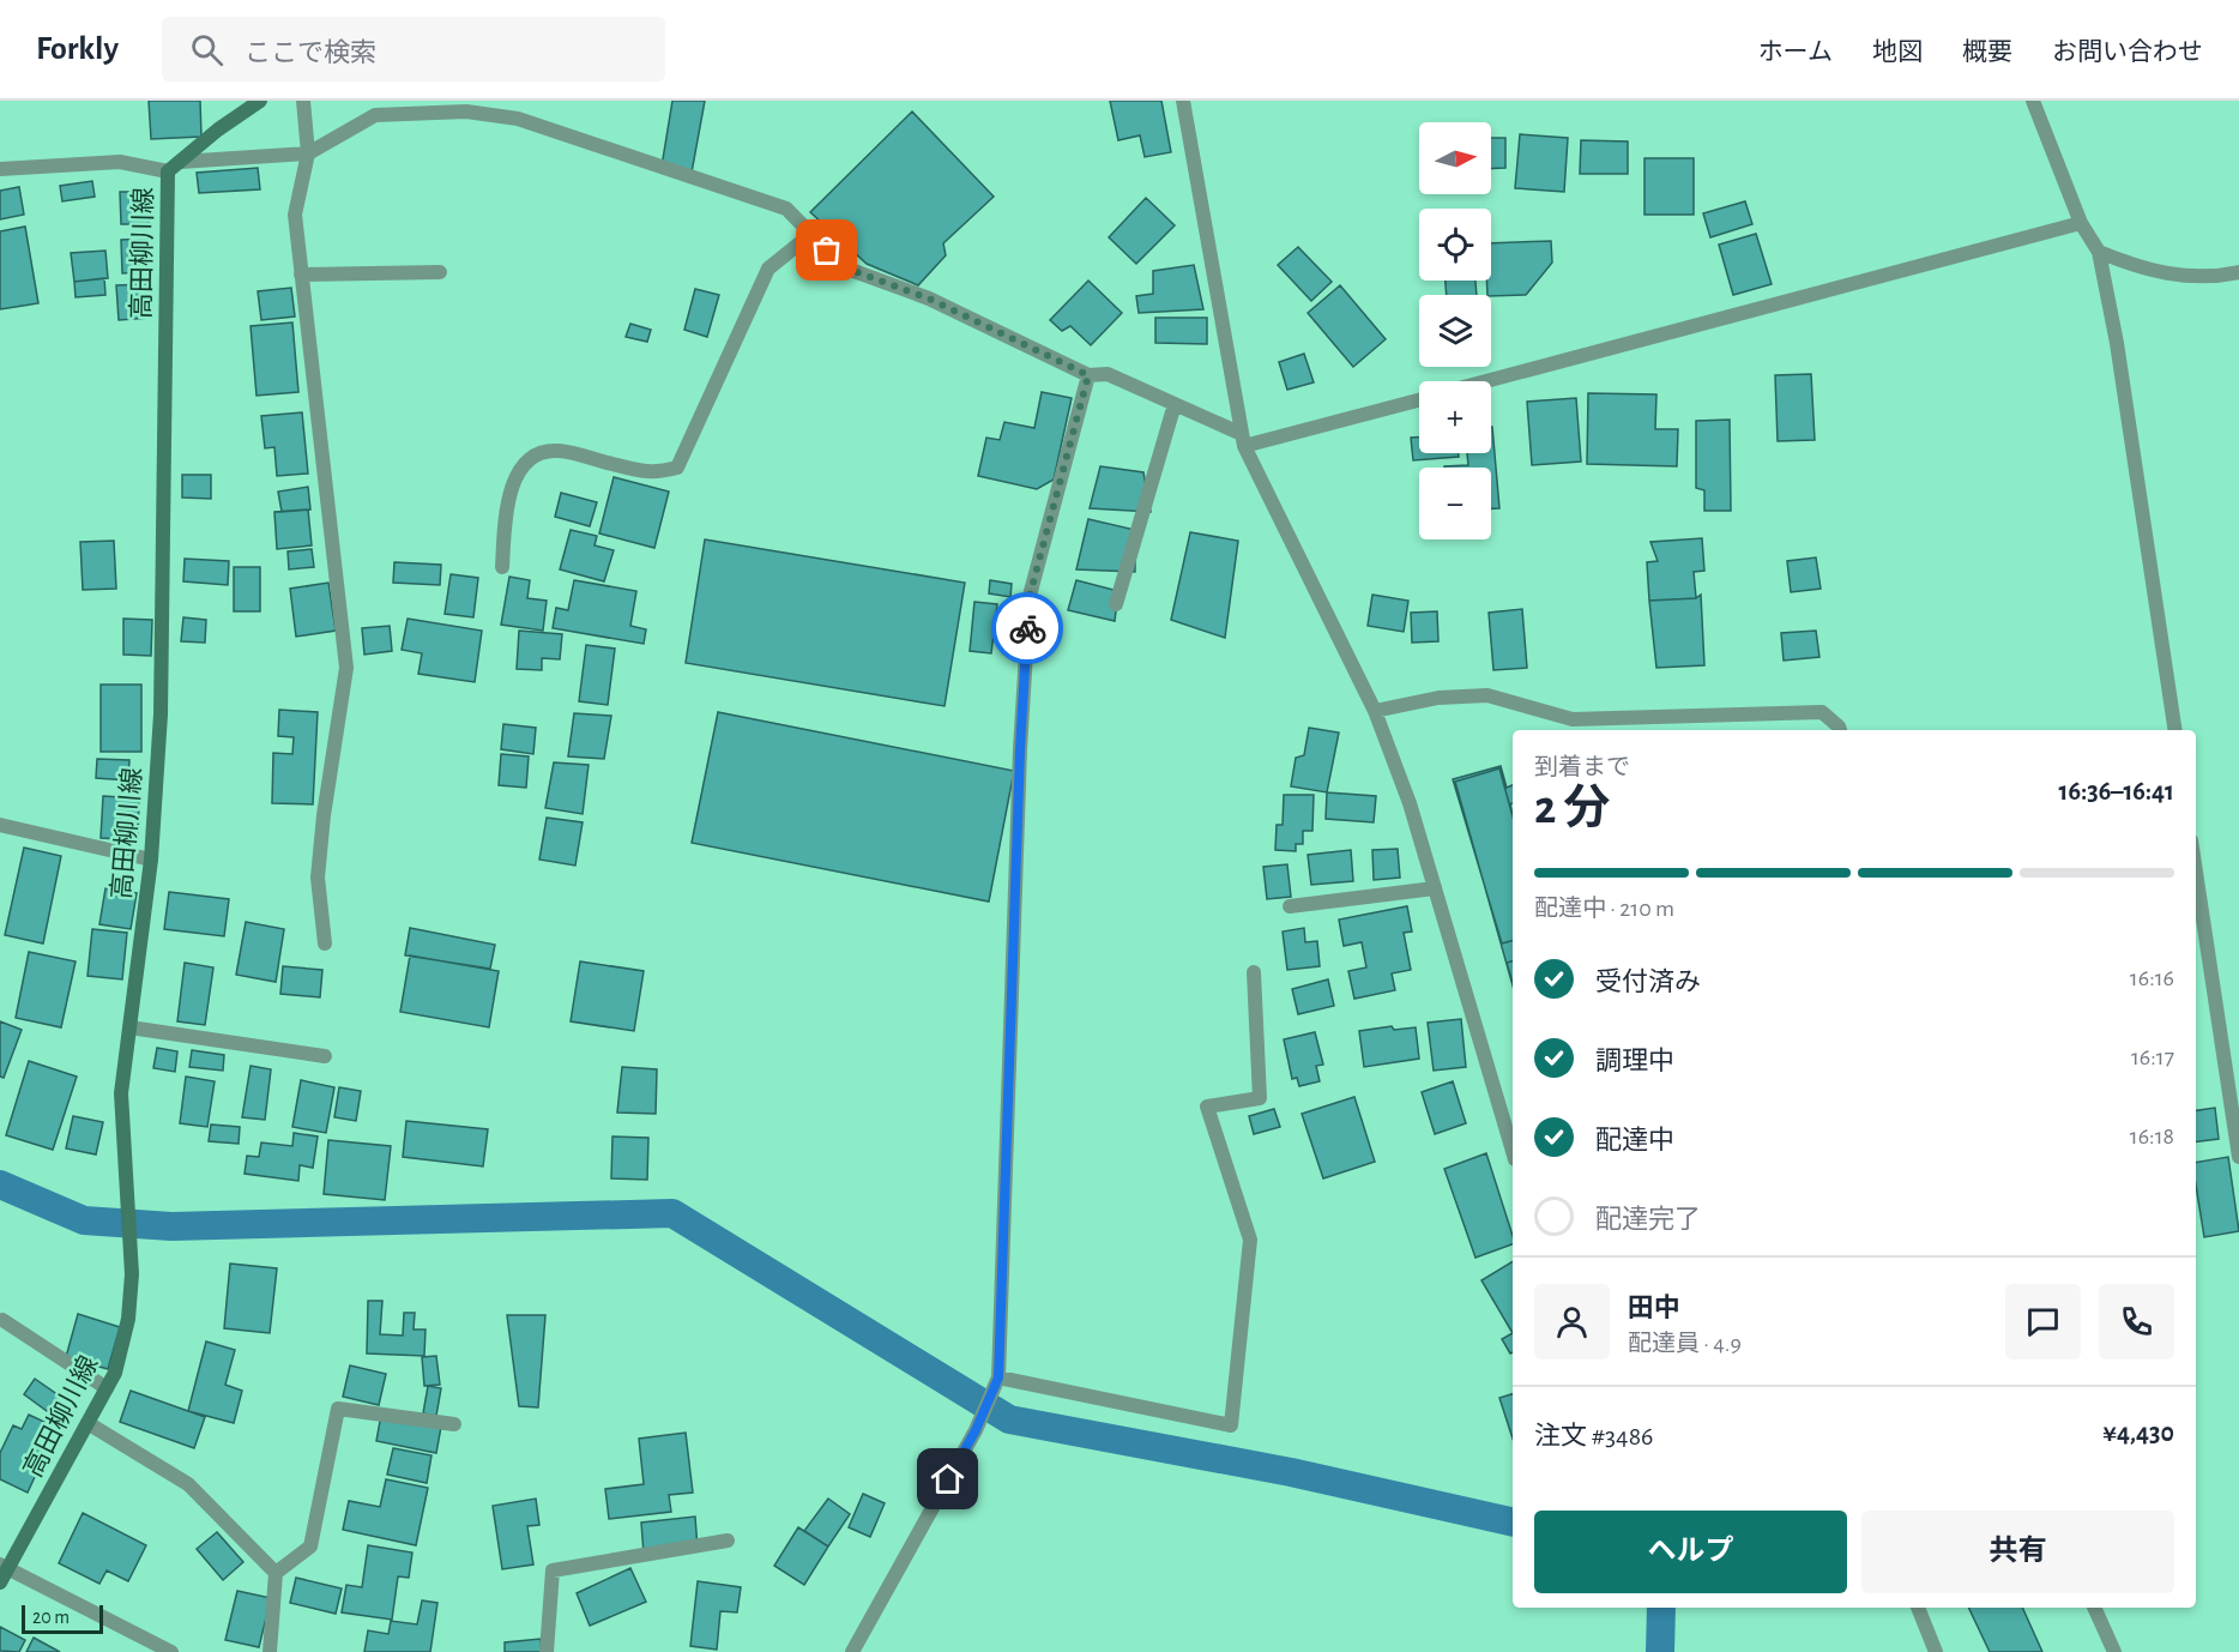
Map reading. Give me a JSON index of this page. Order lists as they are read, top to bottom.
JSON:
{
  "streets": {
    "main road": ["高田柳川線"]
  },
  "scale_bar": "20 m",
  "north": "right",
  "page": {
    "header": "Forkly",
    "search": "ここで検索",
    "nav": [
      "ホーム",
      "地図",
      "概要",
      "お問い合わせ"
    ],
    "map_buttons": ["+", "−"],
    "heading": ["2 分", "到着まで", "16:36–16:41"],
    "panel": [
      "田中",
      "配達員 · 4.9",
      "注文 #3486",
      "¥4,430"
    ],
    "bar": "配達中 · 210 m",
    "list": [
      ["受付済み", "16:16"],
      ["調理中", "16:17"],
      ["配達中", "16:18"],
      "配達完了"
    ],
    "buttons": ["ヘルプ", "共有"],
    "scale": "20 m"
  }
}
